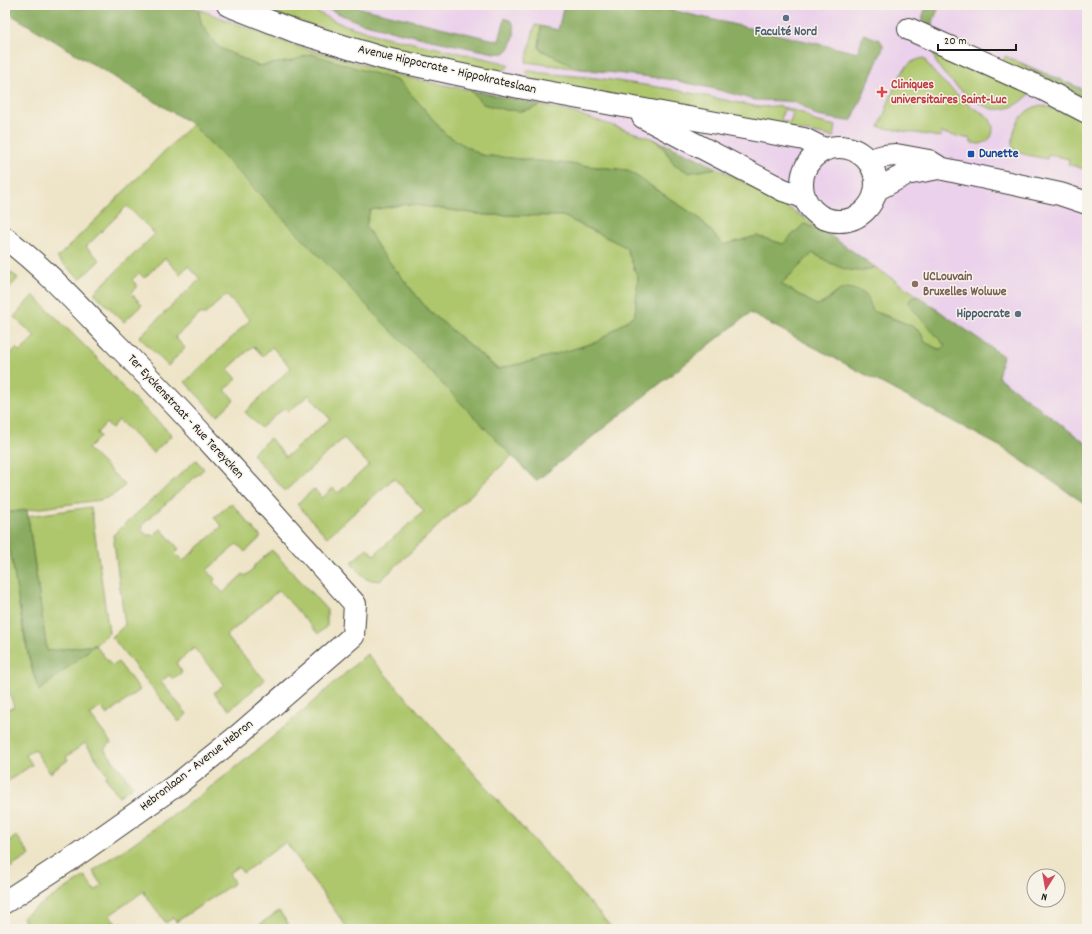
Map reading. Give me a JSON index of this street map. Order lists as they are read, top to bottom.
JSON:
{
  "streets": {
    "street": ["Avenue Hippocrate - Hippokrateslaan", "Ter Eyckenstraat - Rue Tereycken", "Hebronlaan - Avenue Hebron"]
  },
  "crossings": [
    ["Ter Eyckenstraat - Rue Tereycken", "Hebronlaan - Avenue Hebron"]
  ],
  "places": {
    "other": ["Faculté Nord", "UCLouvain Bruxelles Woluwe", "Hippocrate"],
    "health": ["Cliniques universitaires Saint-Luc"],
    "transit": ["Dunette"]
  },
  "scale_bar": "20 m",
  "north": "bottom"
}
